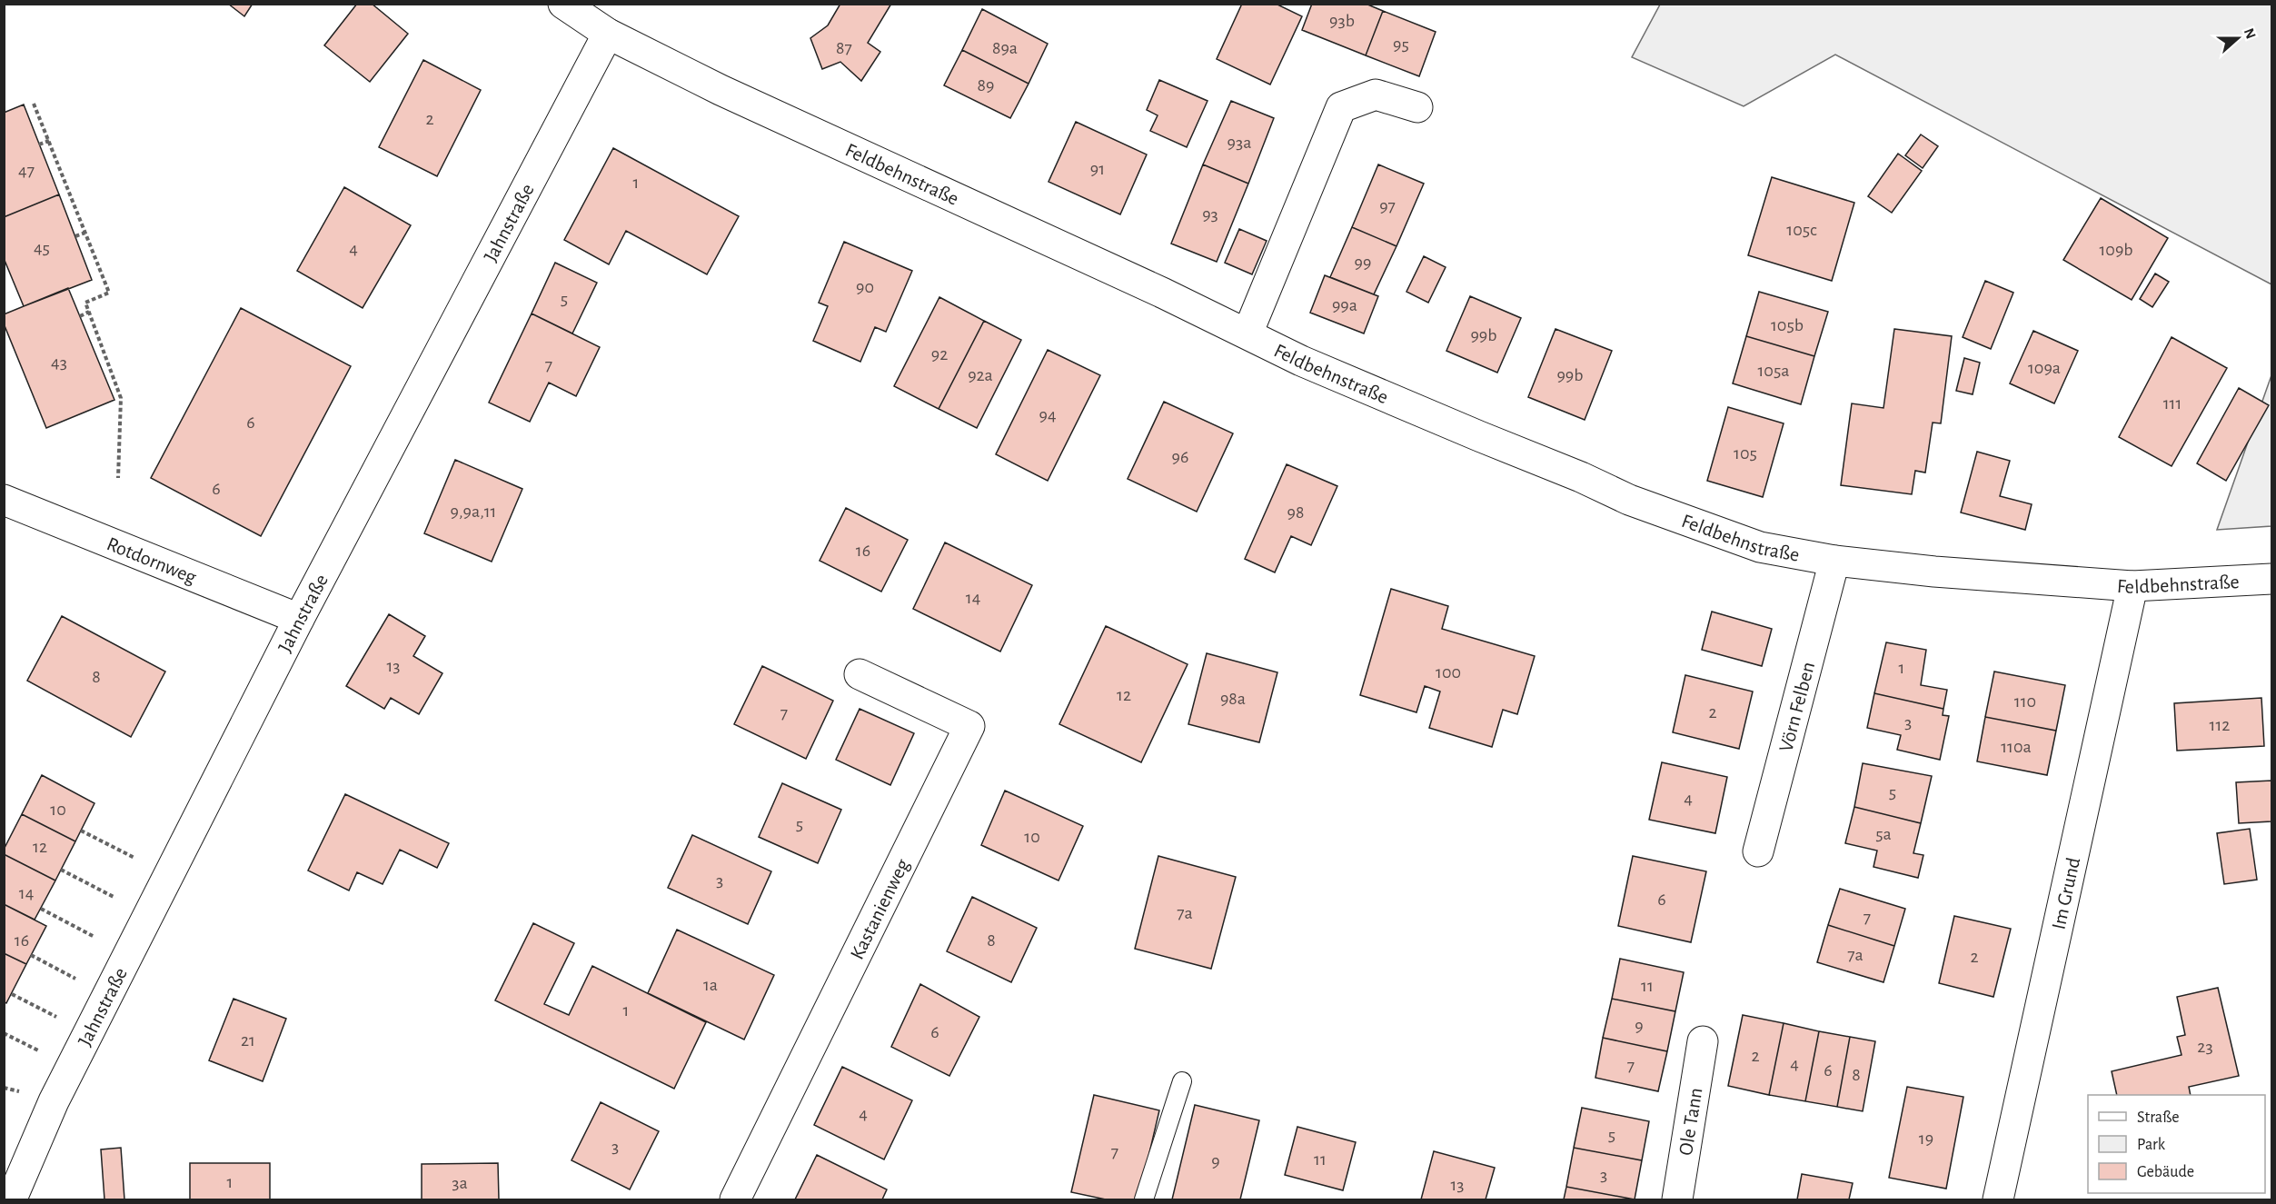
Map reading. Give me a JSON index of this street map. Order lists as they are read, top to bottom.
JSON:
{
  "streets": {
    "street": [
      "Feldbehnstraße",
      "Jahnstraße",
      "Rotdornweg",
      "Vörn Felben",
      "Im Grund",
      "Kastanienweg",
      "Ole Tann"
    ]
  },
  "crossings": [
    ["Feldbehnstraße", "Jahnstraße"],
    ["Feldbehnstraße", "Vörn Felben"],
    ["Feldbehnstraße", "Im Grund"],
    ["Jahnstraße", "Rotdornweg"]
  ],
  "house_numbers": [
    "93b",
    "95",
    "87",
    "89a",
    "89",
    "2",
    "93a",
    "91",
    "47",
    "1",
    "97",
    "93",
    "105c",
    "45",
    "4",
    "109b",
    "99",
    "90",
    "5",
    "99a",
    "105b",
    "99b",
    "92",
    "43",
    "7",
    "109a",
    "105a",
    "92a",
    "99b",
    "111",
    "94",
    "6",
    "105",
    "96",
    "6",
    "9,9a,11",
    "98",
    "16",
    "14",
    "13",
    "1",
    "100",
    "8",
    "12",
    "98a",
    "110",
    "2",
    "7",
    "3",
    "112",
    "110a",
    "5",
    "4",
    "10",
    "5",
    "5a",
    "10",
    "12",
    "3",
    "14",
    "6",
    "7a",
    "7",
    "16",
    "8",
    "7a",
    "2",
    "1a",
    "11",
    "1",
    "9",
    "6",
    "21",
    "23",
    "2",
    "4",
    "7",
    "6",
    "8",
    "4",
    "5",
    "19",
    "3",
    "7",
    "11",
    "9",
    "3",
    "1",
    "3a",
    "13"
  ],
  "legend": ["Straße", "Park", "Gebäude"],
  "north": "right"
}
